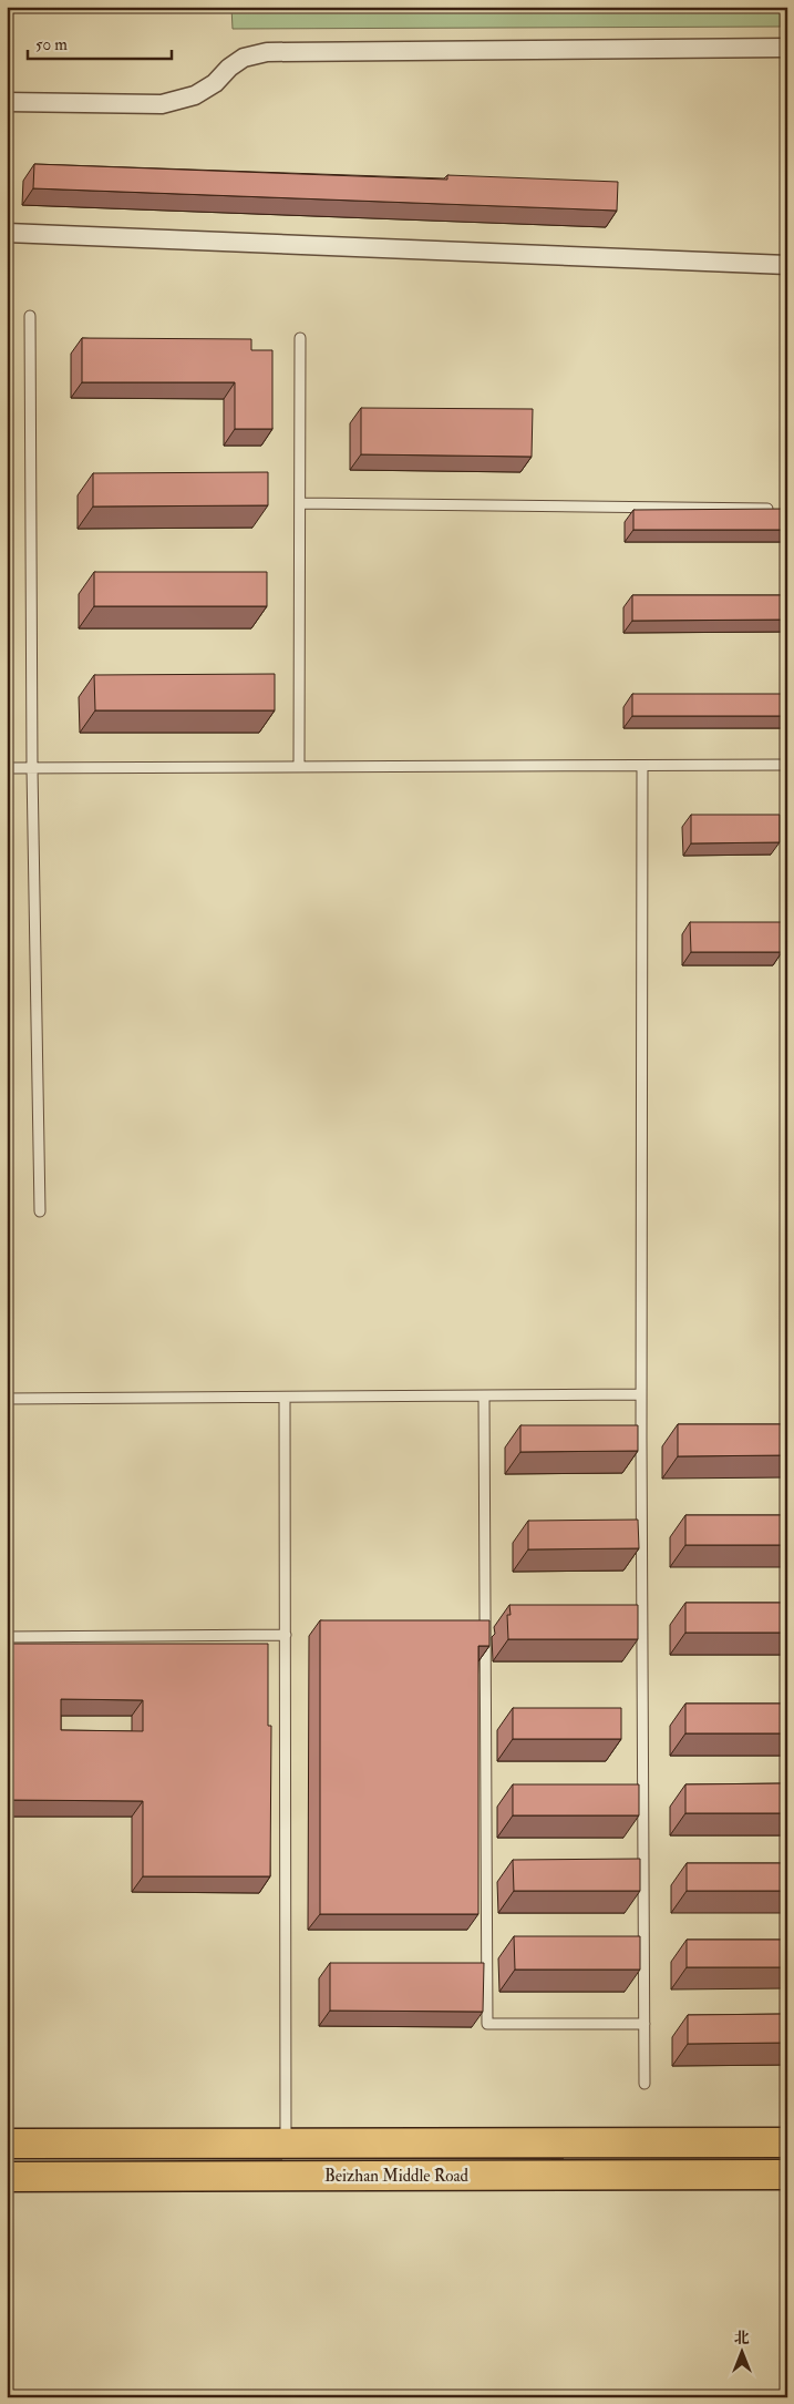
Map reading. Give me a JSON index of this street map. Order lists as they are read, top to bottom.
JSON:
{
  "streets": {
    "main road": ["Beizhan Middle Road"]
  },
  "scale_bar": "50 m",
  "north": "top"
}
